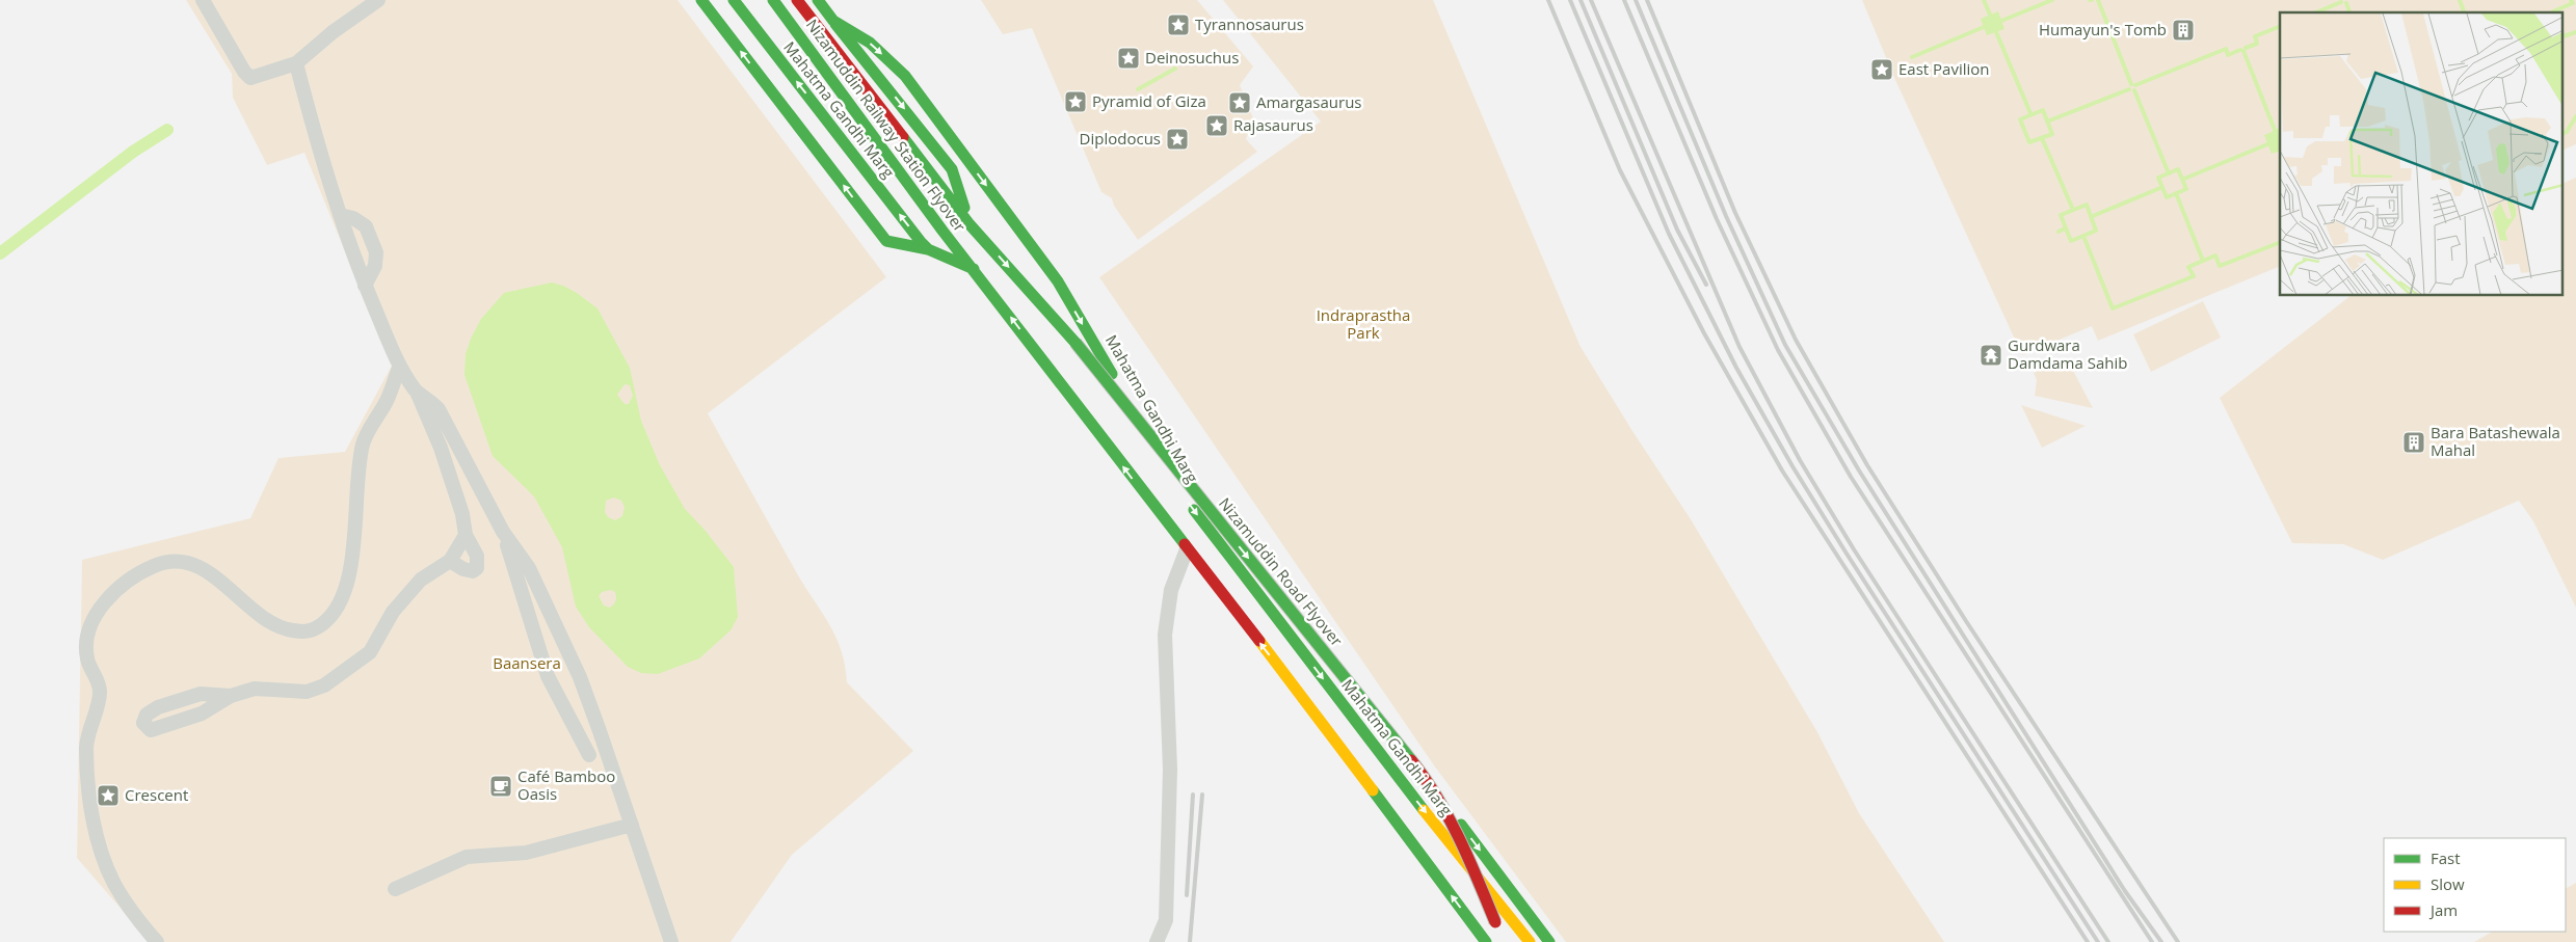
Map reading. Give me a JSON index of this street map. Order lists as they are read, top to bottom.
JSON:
{
  "streets": {
    "main road": ["Mahatma Gandhi Marg", "Nizamuddin Railway Station Flyover", "Nizamuddin Road Flyover"]
  },
  "crossings": [
    ["Mahatma Gandhi Marg", "Nizamuddin Railway Station Flyover"],
    ["Nizamuddin Railway Station Flyover", "Nizamuddin Road Flyover"]
  ],
  "parks": ["Indraprastha Park", "Baansera"],
  "places": {
    "place": [
      "Tyrannosaurus",
      "Deinosuchus",
      "East Pavilion",
      "Pyramid of Giza",
      "Amargasaurus",
      "Rajasaurus",
      "Diplodocus",
      "Crescent"
    ],
    "building": ["Humayun's Tomb", "Bara Batashewala Mahal"],
    "temple": ["Gurdwara Damdama Sahib"],
    "cafe": ["Café Bamboo Oasis"]
  },
  "legend": ["Fast", "Slow", "Jam"]
}
